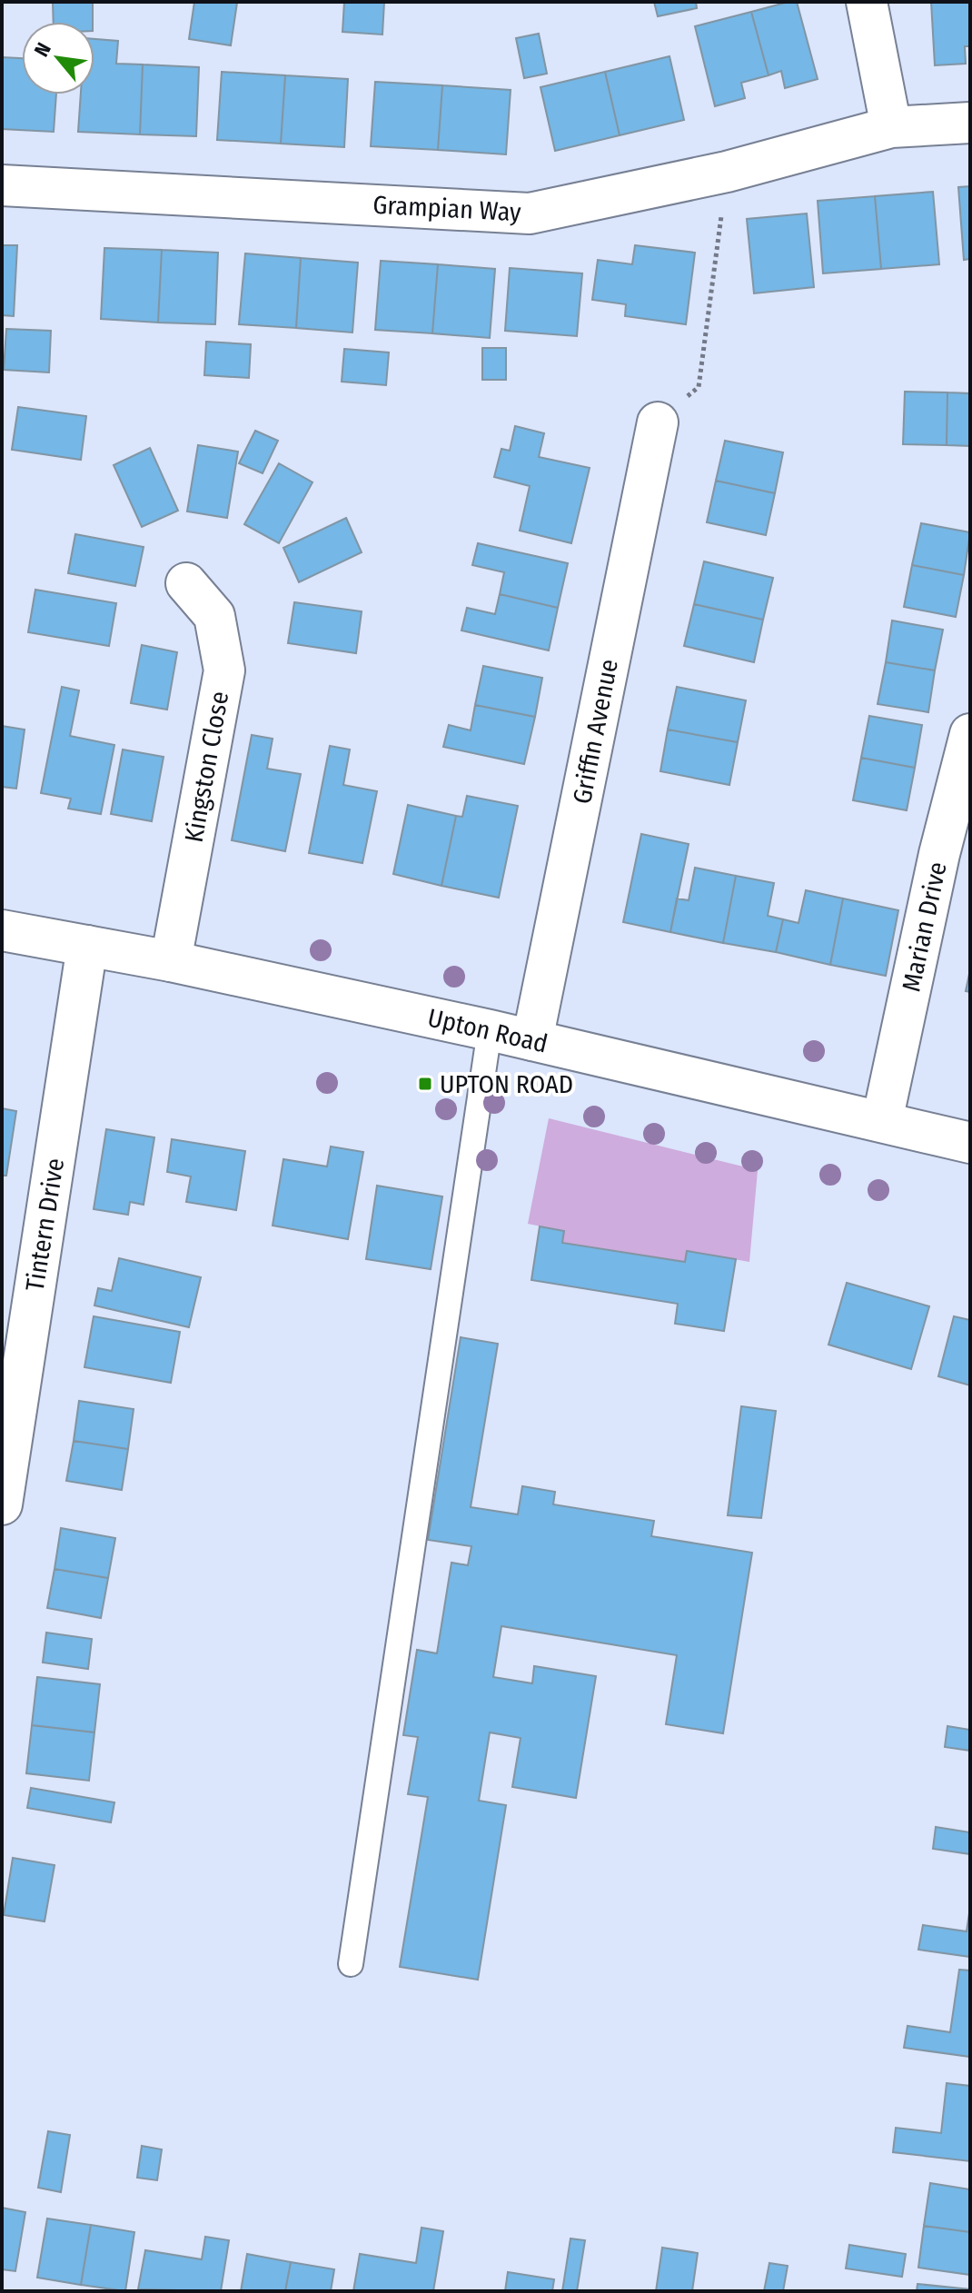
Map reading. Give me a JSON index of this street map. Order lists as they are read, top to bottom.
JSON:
{
  "streets": {
    "street": [
      "Grampian Way",
      "Griffin Avenue",
      "Kingston Close",
      "Marian Drive",
      "Upton Road",
      "Tintern Drive"
    ]
  },
  "crossings": [
    ["Griffin Avenue", "Upton Road"],
    ["Kingston Close", "Upton Road"],
    ["Marian Drive", "Upton Road"],
    ["Upton Road", "Tintern Drive"]
  ],
  "places": {
    "transit": ["UPTON ROAD"]
  },
  "north": "top left"
}
